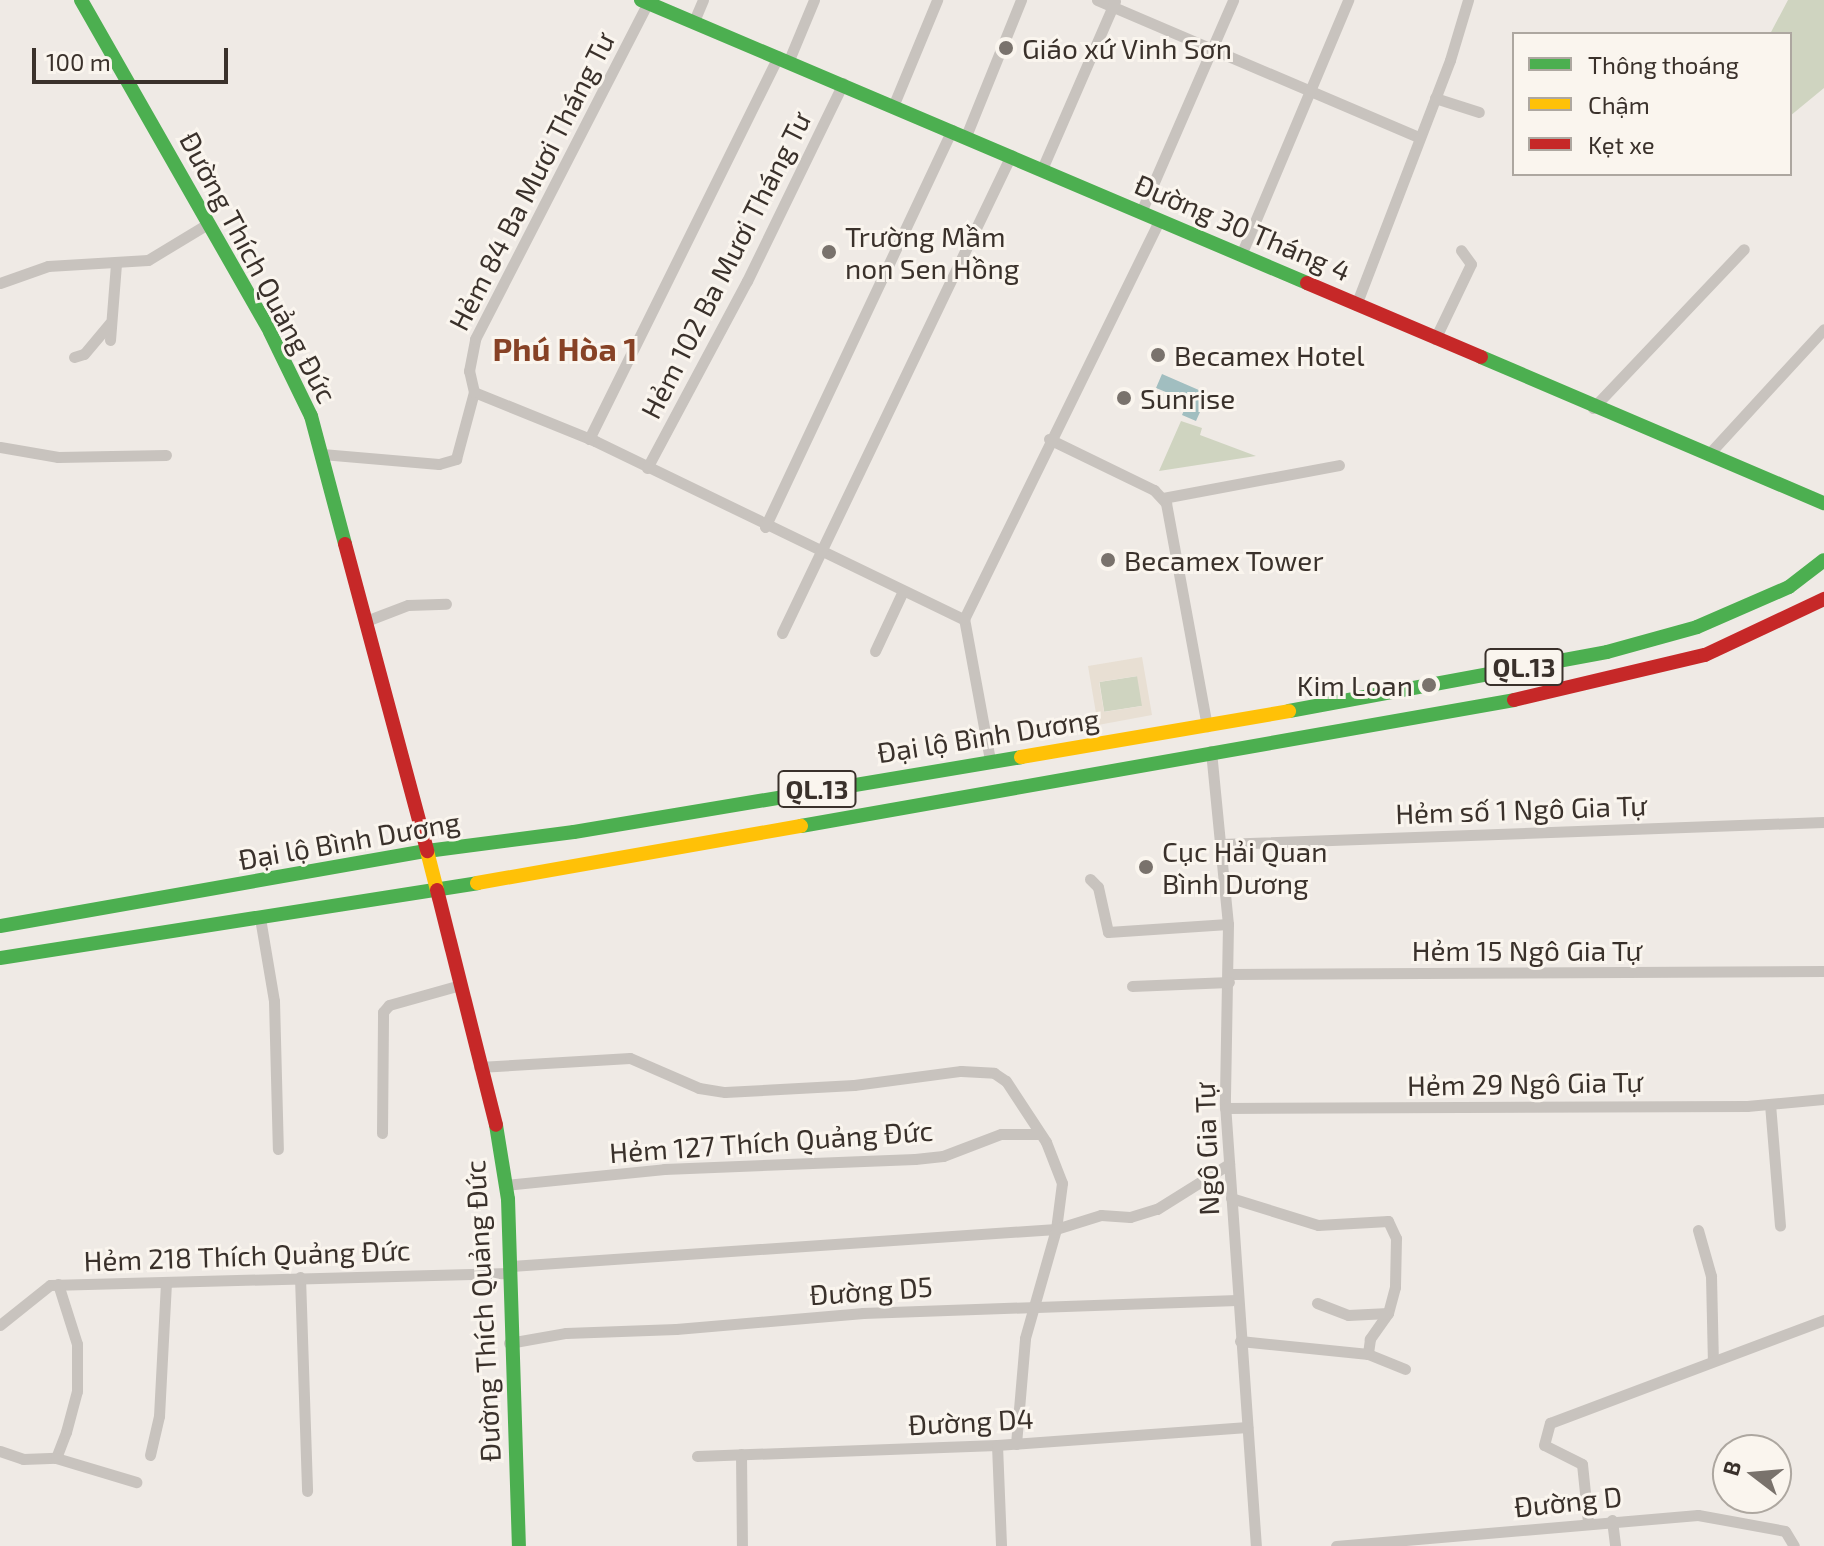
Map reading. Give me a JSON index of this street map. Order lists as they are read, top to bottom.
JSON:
{
  "streets": {
    "main road": [
      "Đường 30 Tháng 4",
      "Đường Thích Quảng Đức",
      "QL.13",
      "Đại lộ Bình Dương"
    ],
    "street": [
      "Hẻm 84 Ba Mươi Tháng Tư",
      "Hẻm 102 Ba Mươi Tháng Tư",
      "Hẻm số 1 Ngô Gia Tự",
      "Hẻm 15 Ngô Gia Tự",
      "Hẻm 29 Ngô Gia Tự",
      "Hẻm 127 Thích Quảng Đức",
      "Ngô Gia Tự",
      "Hẻm 218 Thích Quảng Đức",
      "Đường D5",
      "Đường D4",
      "Đường D"
    ]
  },
  "crossings": [
    ["Hẻm 84 Ba Mươi Tháng Tư", "Đường 30 Tháng 4"],
    ["Hẻm 84 Ba Mươi Tháng Tư", "Đường Thích Quảng Đức"],
    ["Đường 30 Tháng 4", "Hẻm 102 Ba Mươi Tháng Tư"],
    ["Đường Thích Quảng Đức", "Đại lộ Bình Dương"],
    ["Đường Thích Quảng Đức", "Hẻm 127 Thích Quảng Đức"],
    ["Đường Thích Quảng Đức", "Hẻm 218 Thích Quảng Đức"],
    ["Đường Thích Quảng Đức", "Đường D5"],
    ["Đại lộ Bình Dương", "Ngô Gia Tự"],
    ["Hẻm số 1 Ngô Gia Tự", "Ngô Gia Tự"],
    ["Hẻm 15 Ngô Gia Tự", "Ngô Gia Tự"],
    ["Hẻm 29 Ngô Gia Tự", "Ngô Gia Tự"],
    ["Ngô Gia Tự", "Hẻm 218 Thích Quảng Đức"],
    ["Ngô Gia Tự", "Đường D5"],
    ["Ngô Gia Tự", "Đường D4"]
  ],
  "districts": ["Phú Hòa 1"],
  "places": [
    "Giáo xứ Vinh Sơn",
    "Trường Mầm non Sen Hồng",
    "Becamex Hotel",
    "Sunrise",
    "Becamex Tower",
    "Kim Loan",
    "Cục Hải Quan Bình Dương"
  ],
  "legend": ["Thông thoáng", "Chậm", "Kẹt xe"],
  "scale_bar": "100 m",
  "north": "left"
}
